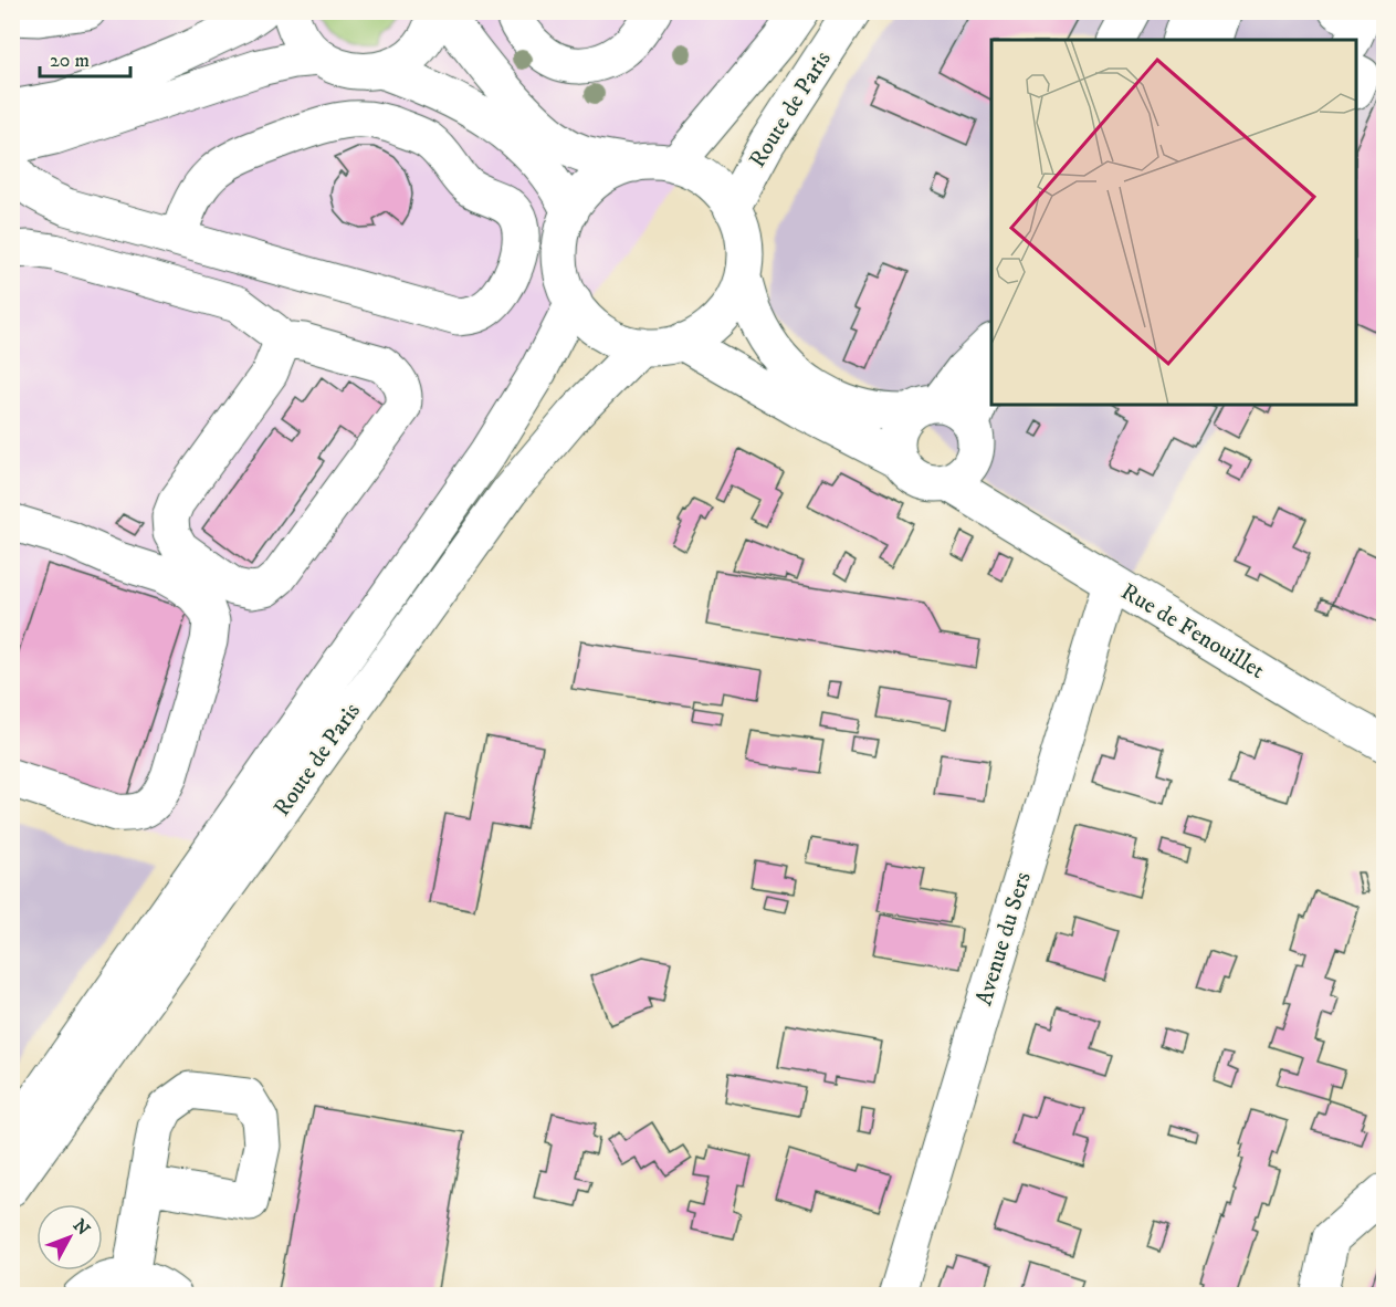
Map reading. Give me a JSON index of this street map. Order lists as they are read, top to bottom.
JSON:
{
  "streets": {
    "main road": ["Route de Paris", "Rue de Fenouillet", "Avenue du Sers"]
  },
  "crossings": [
    ["Rue de Fenouillet", "Avenue du Sers"]
  ],
  "scale_bar": "20 m",
  "north": "top right"
}
